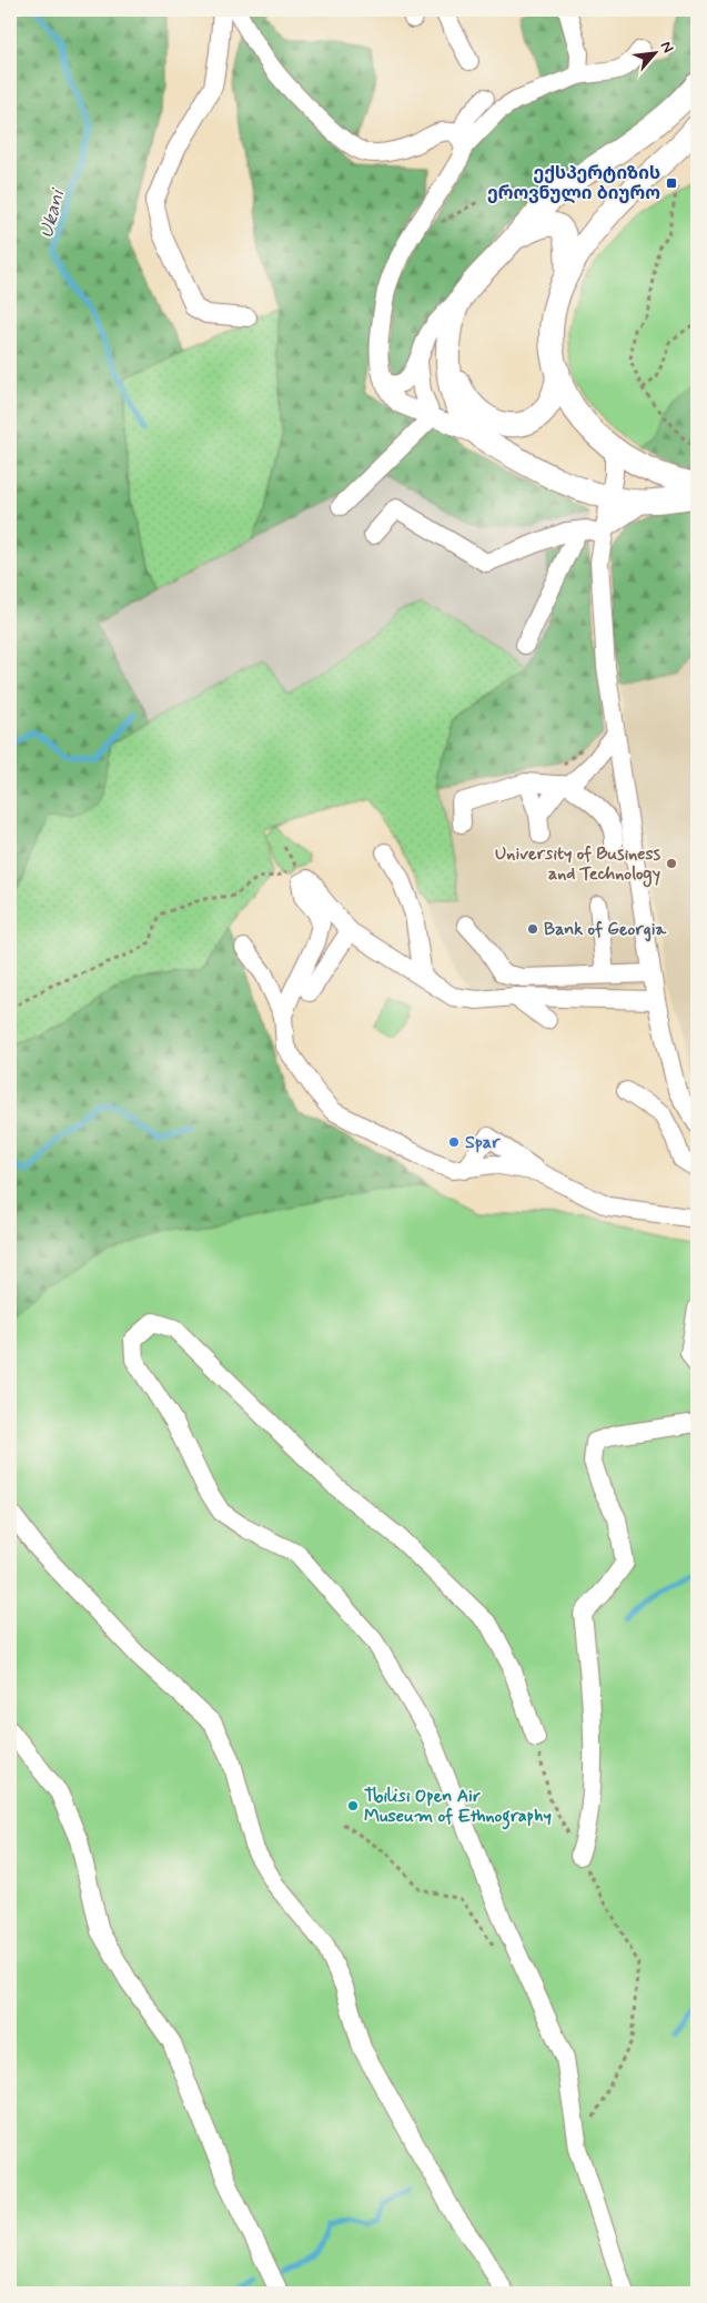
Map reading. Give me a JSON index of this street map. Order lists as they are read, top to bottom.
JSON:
{
  "water": ["Ukani"],
  "places": {
    "transit": ["ექსპერტიზის ეროვნული ბიურო"],
    "other": [
      "University of Business and Technology",
      "Bank of Georgia",
      "Spar",
      "Tbilisi Open Air Museum of Ethnography"
    ]
  },
  "north": "top right"
}
